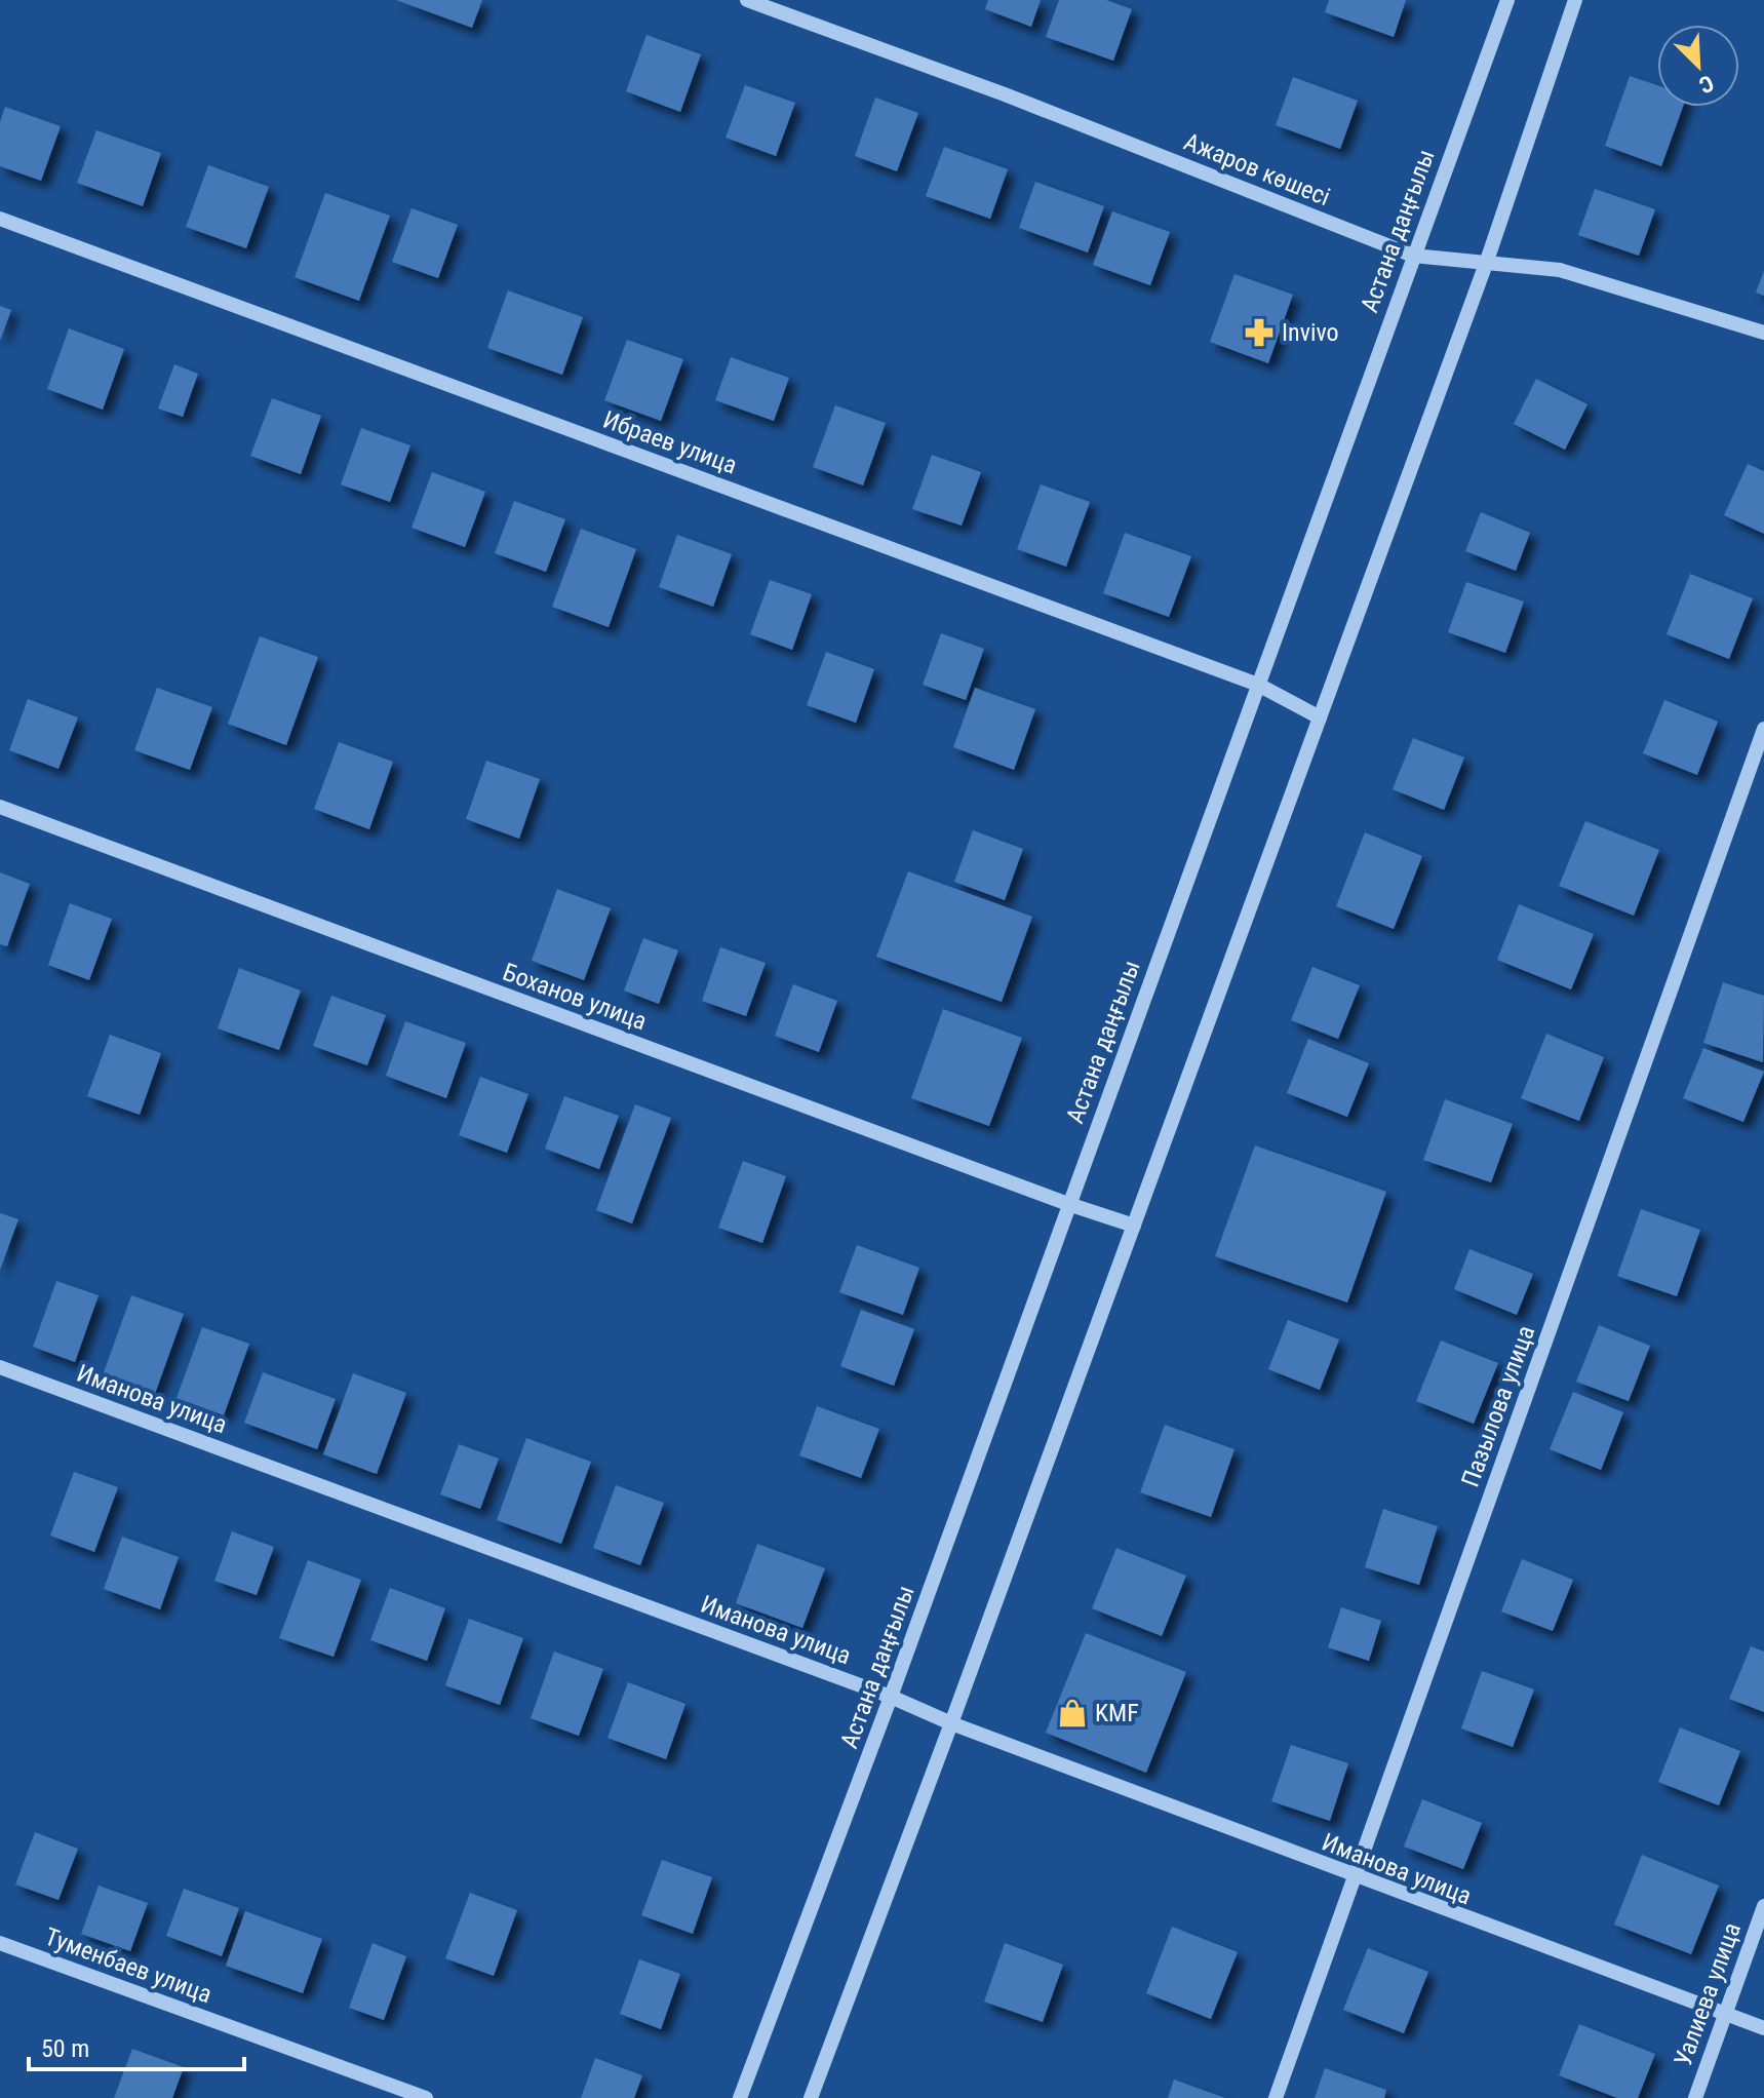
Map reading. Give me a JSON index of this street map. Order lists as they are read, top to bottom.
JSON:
{
  "streets": {
    "street": [
      "Ажаров көшесі",
      "Астана даңғылы",
      "Ибраев улица",
      "Боханов улица",
      "Иманова улица",
      "Пазылова улица",
      "Туменбаев улица",
      "Уалиева улица"
    ]
  },
  "crossings": [
    ["Ажаров көшесі", "Астана даңғылы"],
    ["Астана даңғылы", "Ибраев улица"],
    ["Астана даңғылы", "Боханов улица"],
    ["Астана даңғылы", "Иманова улица"],
    ["Иманова улица", "Пазылова улица"],
    ["Иманова улица", "Уалиева улица"]
  ],
  "places": {
    "pharmacy": ["Invivo"],
    "shop": ["KMF"]
  },
  "scale_bar": "50 m",
  "north": "bottom right"
}
